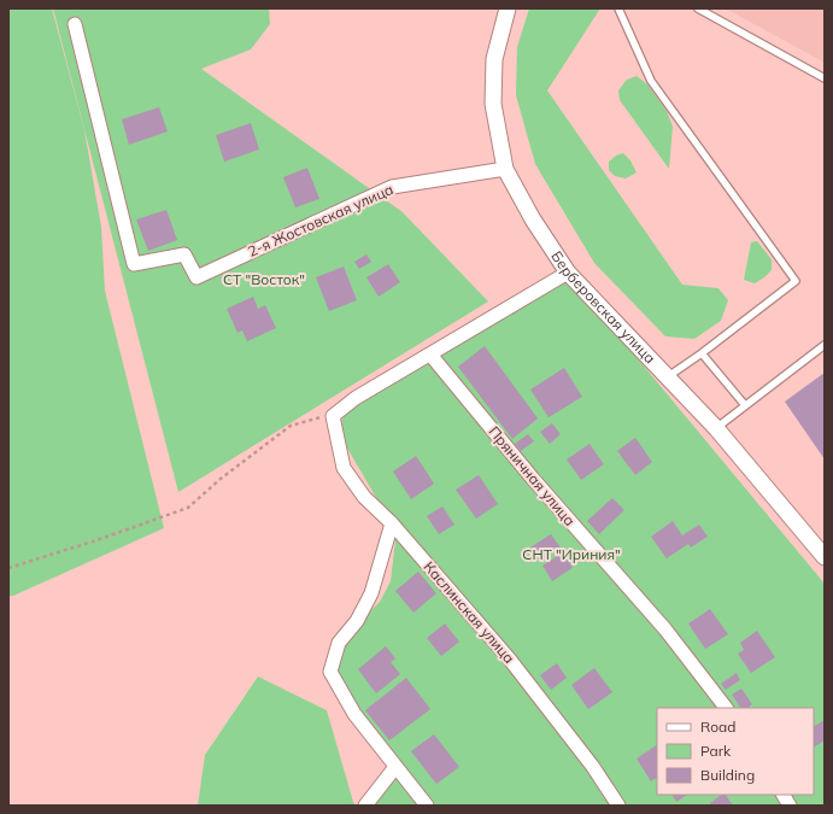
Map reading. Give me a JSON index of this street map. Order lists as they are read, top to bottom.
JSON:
{
  "streets": {
    "street": [
      "2-я Жостовская улица",
      "Берберовская улица",
      "Пряничная улица",
      "Каслинская улица"
    ]
  },
  "crossings": [
    ["2-я Жостовская улица", "Берберовская улица"]
  ],
  "parks": ["СТ \"Восток\"", "СНТ \"Ириния\""],
  "legend": ["Road", "Park", "Building"]
}
